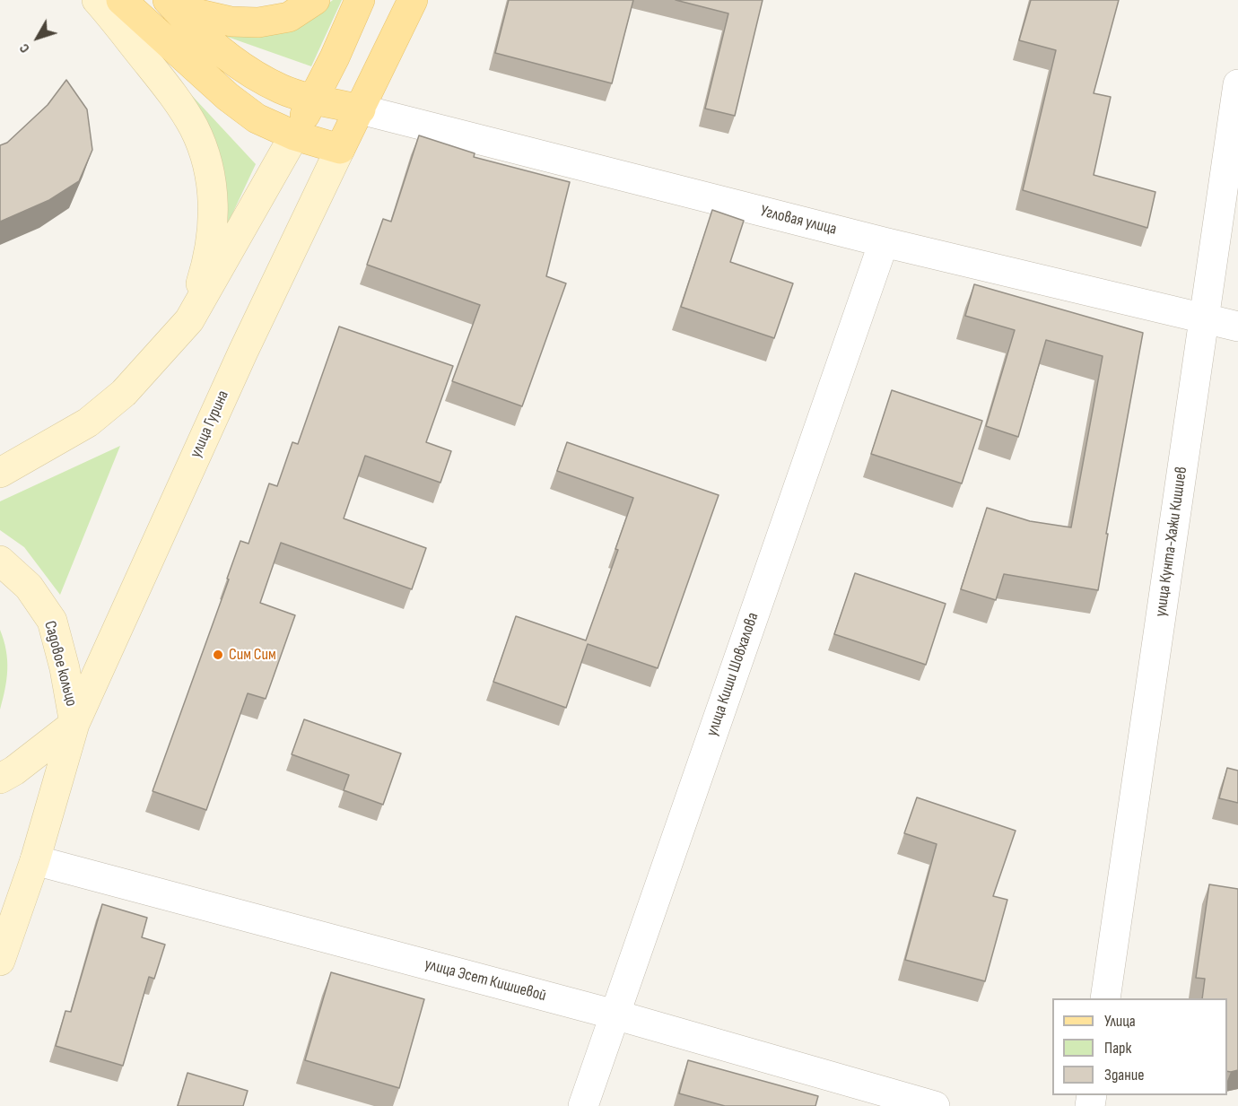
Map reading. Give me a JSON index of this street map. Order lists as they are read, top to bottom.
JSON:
{
  "streets": {
    "main road": ["улица Гурина", "Садовое кольцо"],
    "street": [
      "Угловая улица",
      "улица Кунта-Хажи Кишиев",
      "улица Киши Шовхалова",
      "улица Эсет Кишиевой"
    ]
  },
  "crossings": [
    ["Угловая улица", "улица Гурина"],
    ["Угловая улица", "улица Кунта-Хажи Кишиев"],
    ["Угловая улица", "улица Киши Шовхалова"],
    ["улица Гурина", "Садовое кольцо"],
    ["улица Гурина", "улица Эсет Кишиевой"],
    ["улица Киши Шовхалова", "улица Эсет Кишиевой"]
  ],
  "places": ["Сим Сим"],
  "legend": ["Улица", "Парк", "Здание"],
  "north": "bottom left"
}
